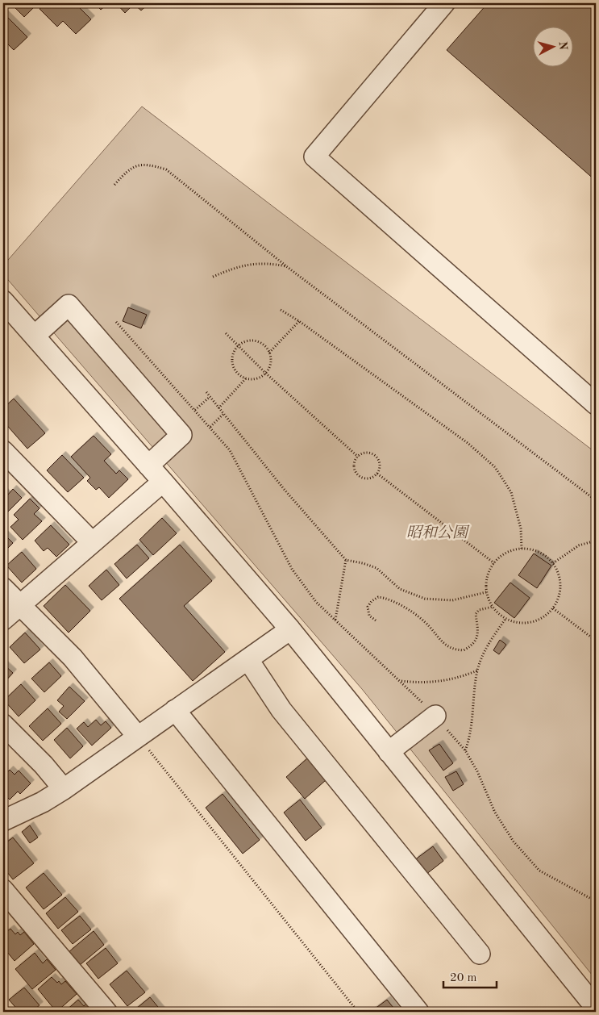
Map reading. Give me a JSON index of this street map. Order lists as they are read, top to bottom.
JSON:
{
  "parks": ["昭和公園"],
  "scale_bar": "20 m",
  "north": "right"
}
